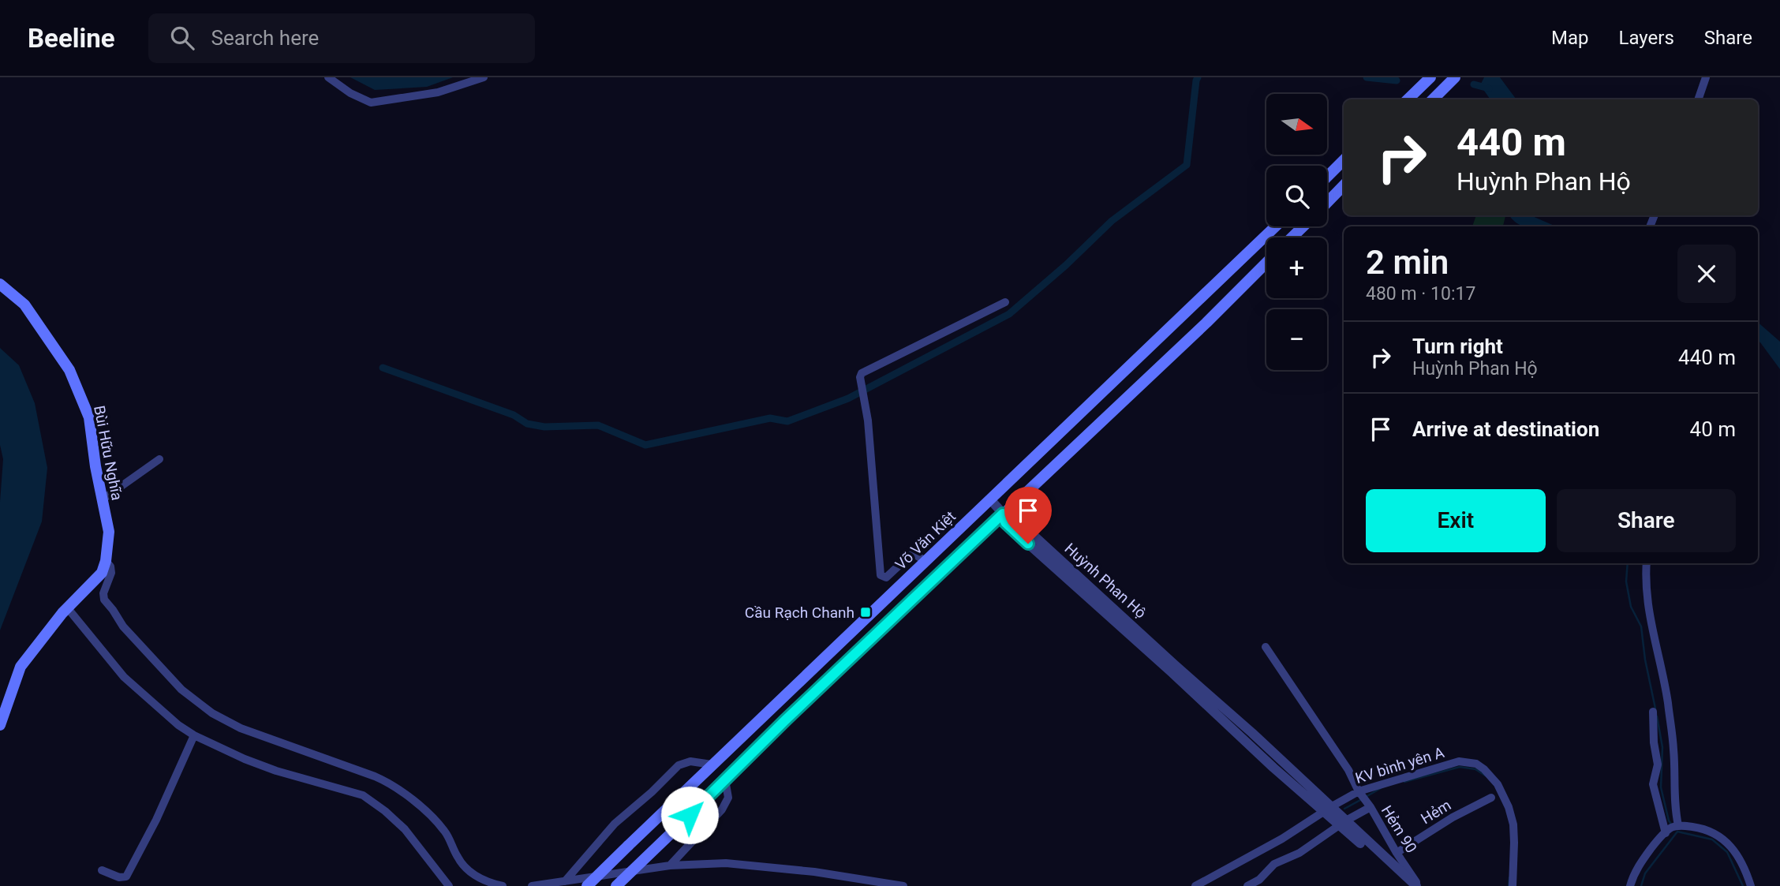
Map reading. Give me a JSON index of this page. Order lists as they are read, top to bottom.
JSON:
{
  "streets": {
    "main road": ["Bùi Hữu Nghĩa", "Võ Văn Kiệt"],
    "street": [
      "Huỳnh Phan Hộ",
      "KV bình yên A",
      "Hẻm",
      "Hẻm 90"
    ]
  },
  "crossings": [
    ["Võ Văn Kiệt", "Huỳnh Phan Hộ"],
    ["Huỳnh Phan Hộ", "KV bình yên A"],
    ["Huỳnh Phan Hộ", "Hẻm 90"],
    ["Hẻm", "Hẻm 90"]
  ],
  "places": {
    "transit": ["Cầu Rạch Chanh"]
  },
  "north": "right",
  "page": {
    "header": "Beeline",
    "search": "Search here",
    "nav": ["Map", "Layers", "Share"],
    "map_buttons": ["+", "−"],
    "turn": ["440 m", "Huỳnh Phan Hộ"],
    "heading": ["2 min", "480 m · 10:17"],
    "list": [
      {
        "name": "Turn right",
        "note": "Huỳnh Phan Hộ",
        "value": "440 m"
      },
      {
        "name": "Arrive at destination",
        "value": "40 m"
      }
    ],
    "buttons": ["Exit", "Share"]
  }
}
